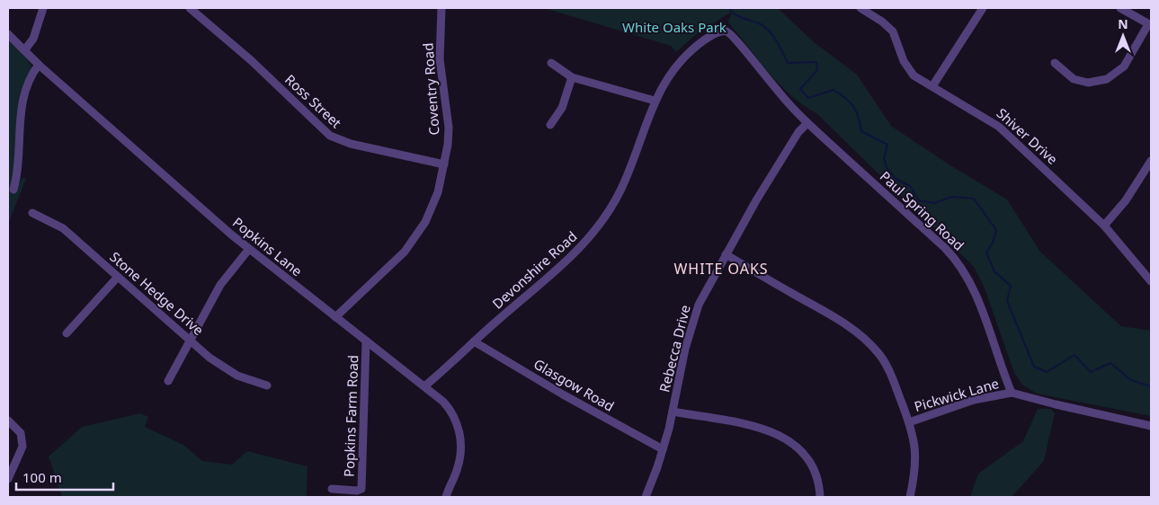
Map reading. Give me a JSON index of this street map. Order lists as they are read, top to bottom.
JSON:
{
  "streets": {
    "street": [
      "Coventry Road",
      "Ross Street",
      "Shiver Drive",
      "Paul Spring Road",
      "Popkins Lane",
      "Devonshire Road",
      "Stone Hedge Drive",
      "Rebecca Drive",
      "Glasgow Road",
      "Pickwick Lane",
      "Popkins Farm Road"
    ]
  },
  "crossings": [
    ["Coventry Road", "Ross Street"],
    ["Coventry Road", "Popkins Lane"],
    ["Paul Spring Road", "Devonshire Road"],
    ["Paul Spring Road", "Rebecca Drive"],
    ["Paul Spring Road", "Pickwick Lane"],
    ["Popkins Lane", "Devonshire Road"],
    ["Popkins Lane", "Popkins Farm Road"],
    ["Devonshire Road", "Glasgow Road"],
    ["Rebecca Drive", "Glasgow Road"]
  ],
  "districts": ["WHITE OAKS"],
  "parks": ["White Oaks Park"],
  "scale_bar": "100 m",
  "north": "top"
}
